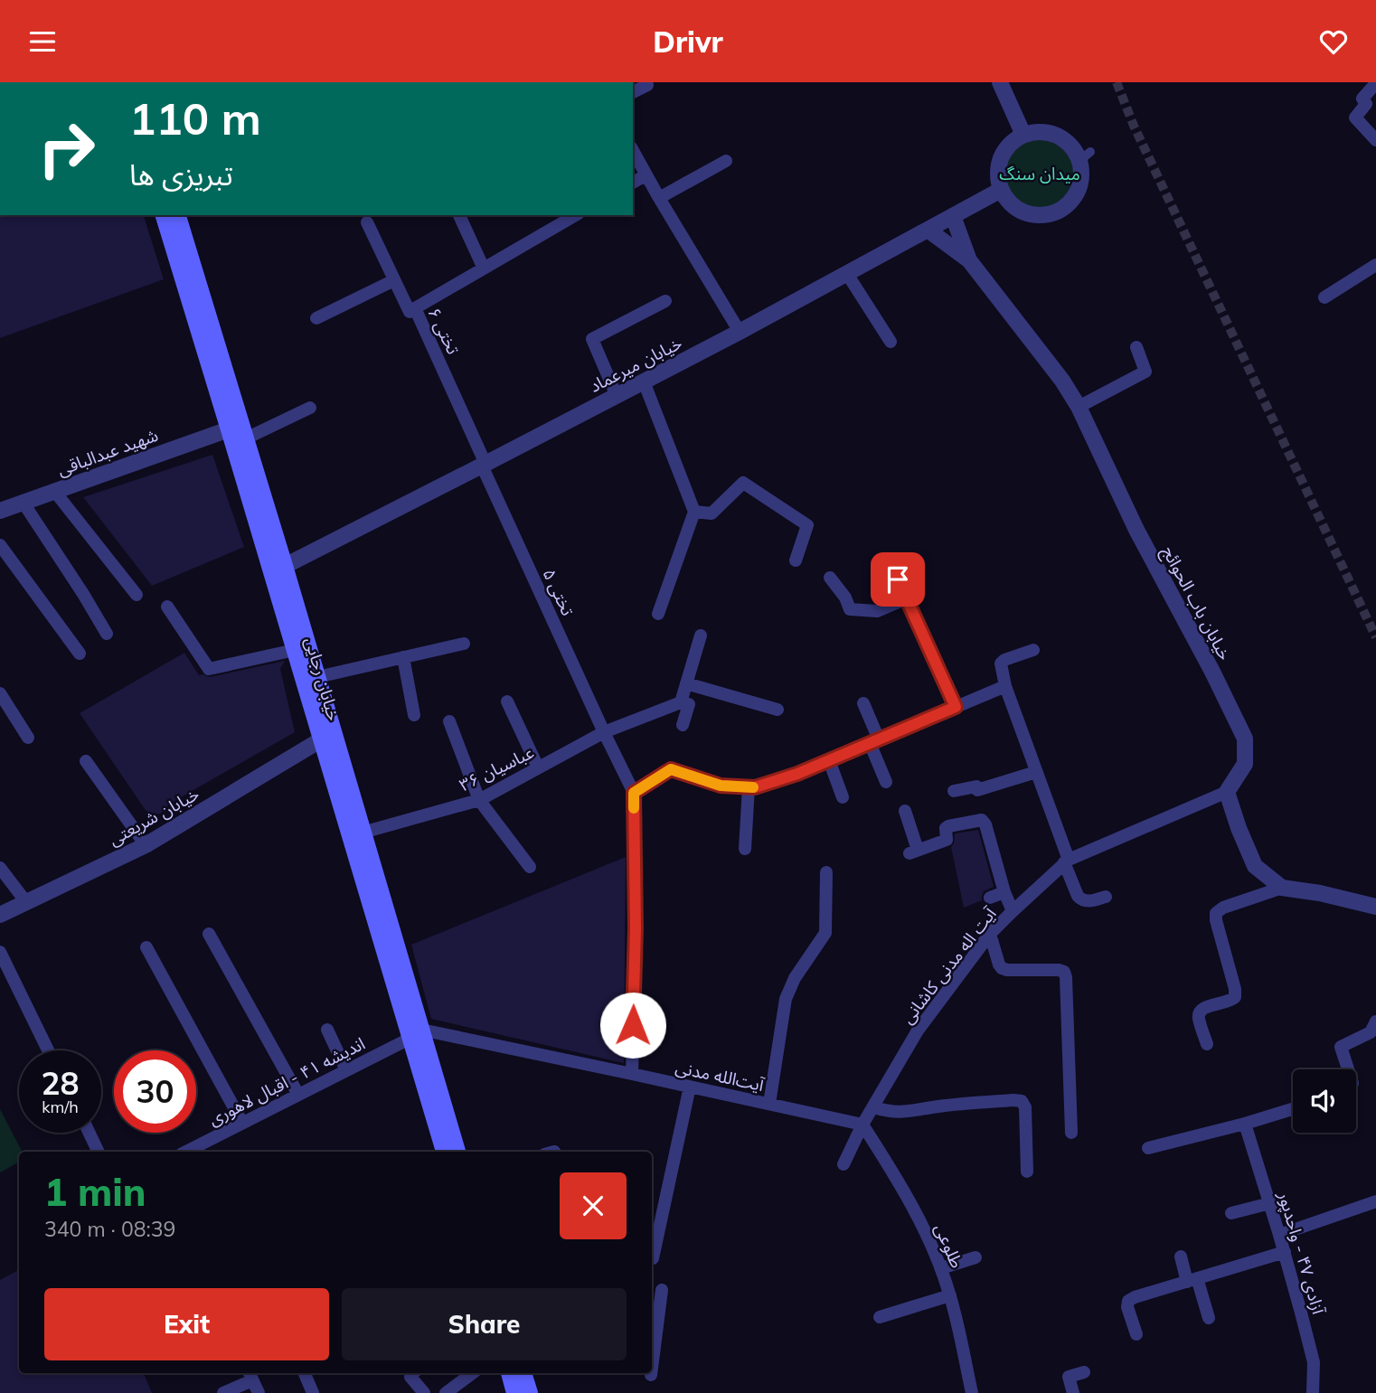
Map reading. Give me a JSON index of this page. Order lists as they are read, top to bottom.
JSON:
{
  "streets": {
    "main road": ["خیابان رجایی"],
    "street": [
      "تختی ۶",
      "خیابان میرعماد",
      "شهید عبدالباقی",
      "تختی ۵",
      "خیابان باب الحوائج",
      "عباسیان ۳۶",
      "خیابان شریعتی",
      "آیت اله مدنی کاشانی",
      "آیت‌الله مدنی",
      "اندیشه ۴۱ - اقبال لاهوری",
      "طلوعی",
      "آزادی ۴۷ - واحدپور"
    ]
  },
  "crossings": [
    ["تختی ۶", "خیابان میرعماد"],
    ["تختی ۶", "تختی ۵"],
    ["خیابان میرعماد", "تختی ۵"],
    ["خیابان میرعماد", "خیابان رجایی"],
    ["شهید عبدالباقی", "خیابان رجایی"],
    ["تختی ۵", "عباسیان ۳۶"],
    ["خیابان باب الحوائج", "آیت اله مدنی کاشانی"],
    ["خیابان رجایی", "عباسیان ۳۶"],
    ["خیابان رجایی", "خیابان شریعتی"],
    ["خیابان رجایی", "آیت‌الله مدنی"],
    ["خیابان رجایی", "اندیشه ۴۱ - اقبال لاهوری"],
    ["آیت اله مدنی کاشانی", "آیت‌الله مدنی"],
    ["آیت اله مدنی کاشانی", "طلوعی"],
    ["آیت‌الله مدنی", "اندیشه ۴۱ - اقبال لاهوری"],
    ["آیت‌الله مدنی", "طلوعی"]
  ],
  "parks": ["میدان سنگ"],
  "page": {
    "header": "Drivr",
    "turn": ["110 m", "تبریزی ها"],
    "speed": "28 km/h",
    "limit": "30",
    "heading": ["1 min", "340 m · 08:39"],
    "buttons": ["Exit", "Share"]
  }
}
